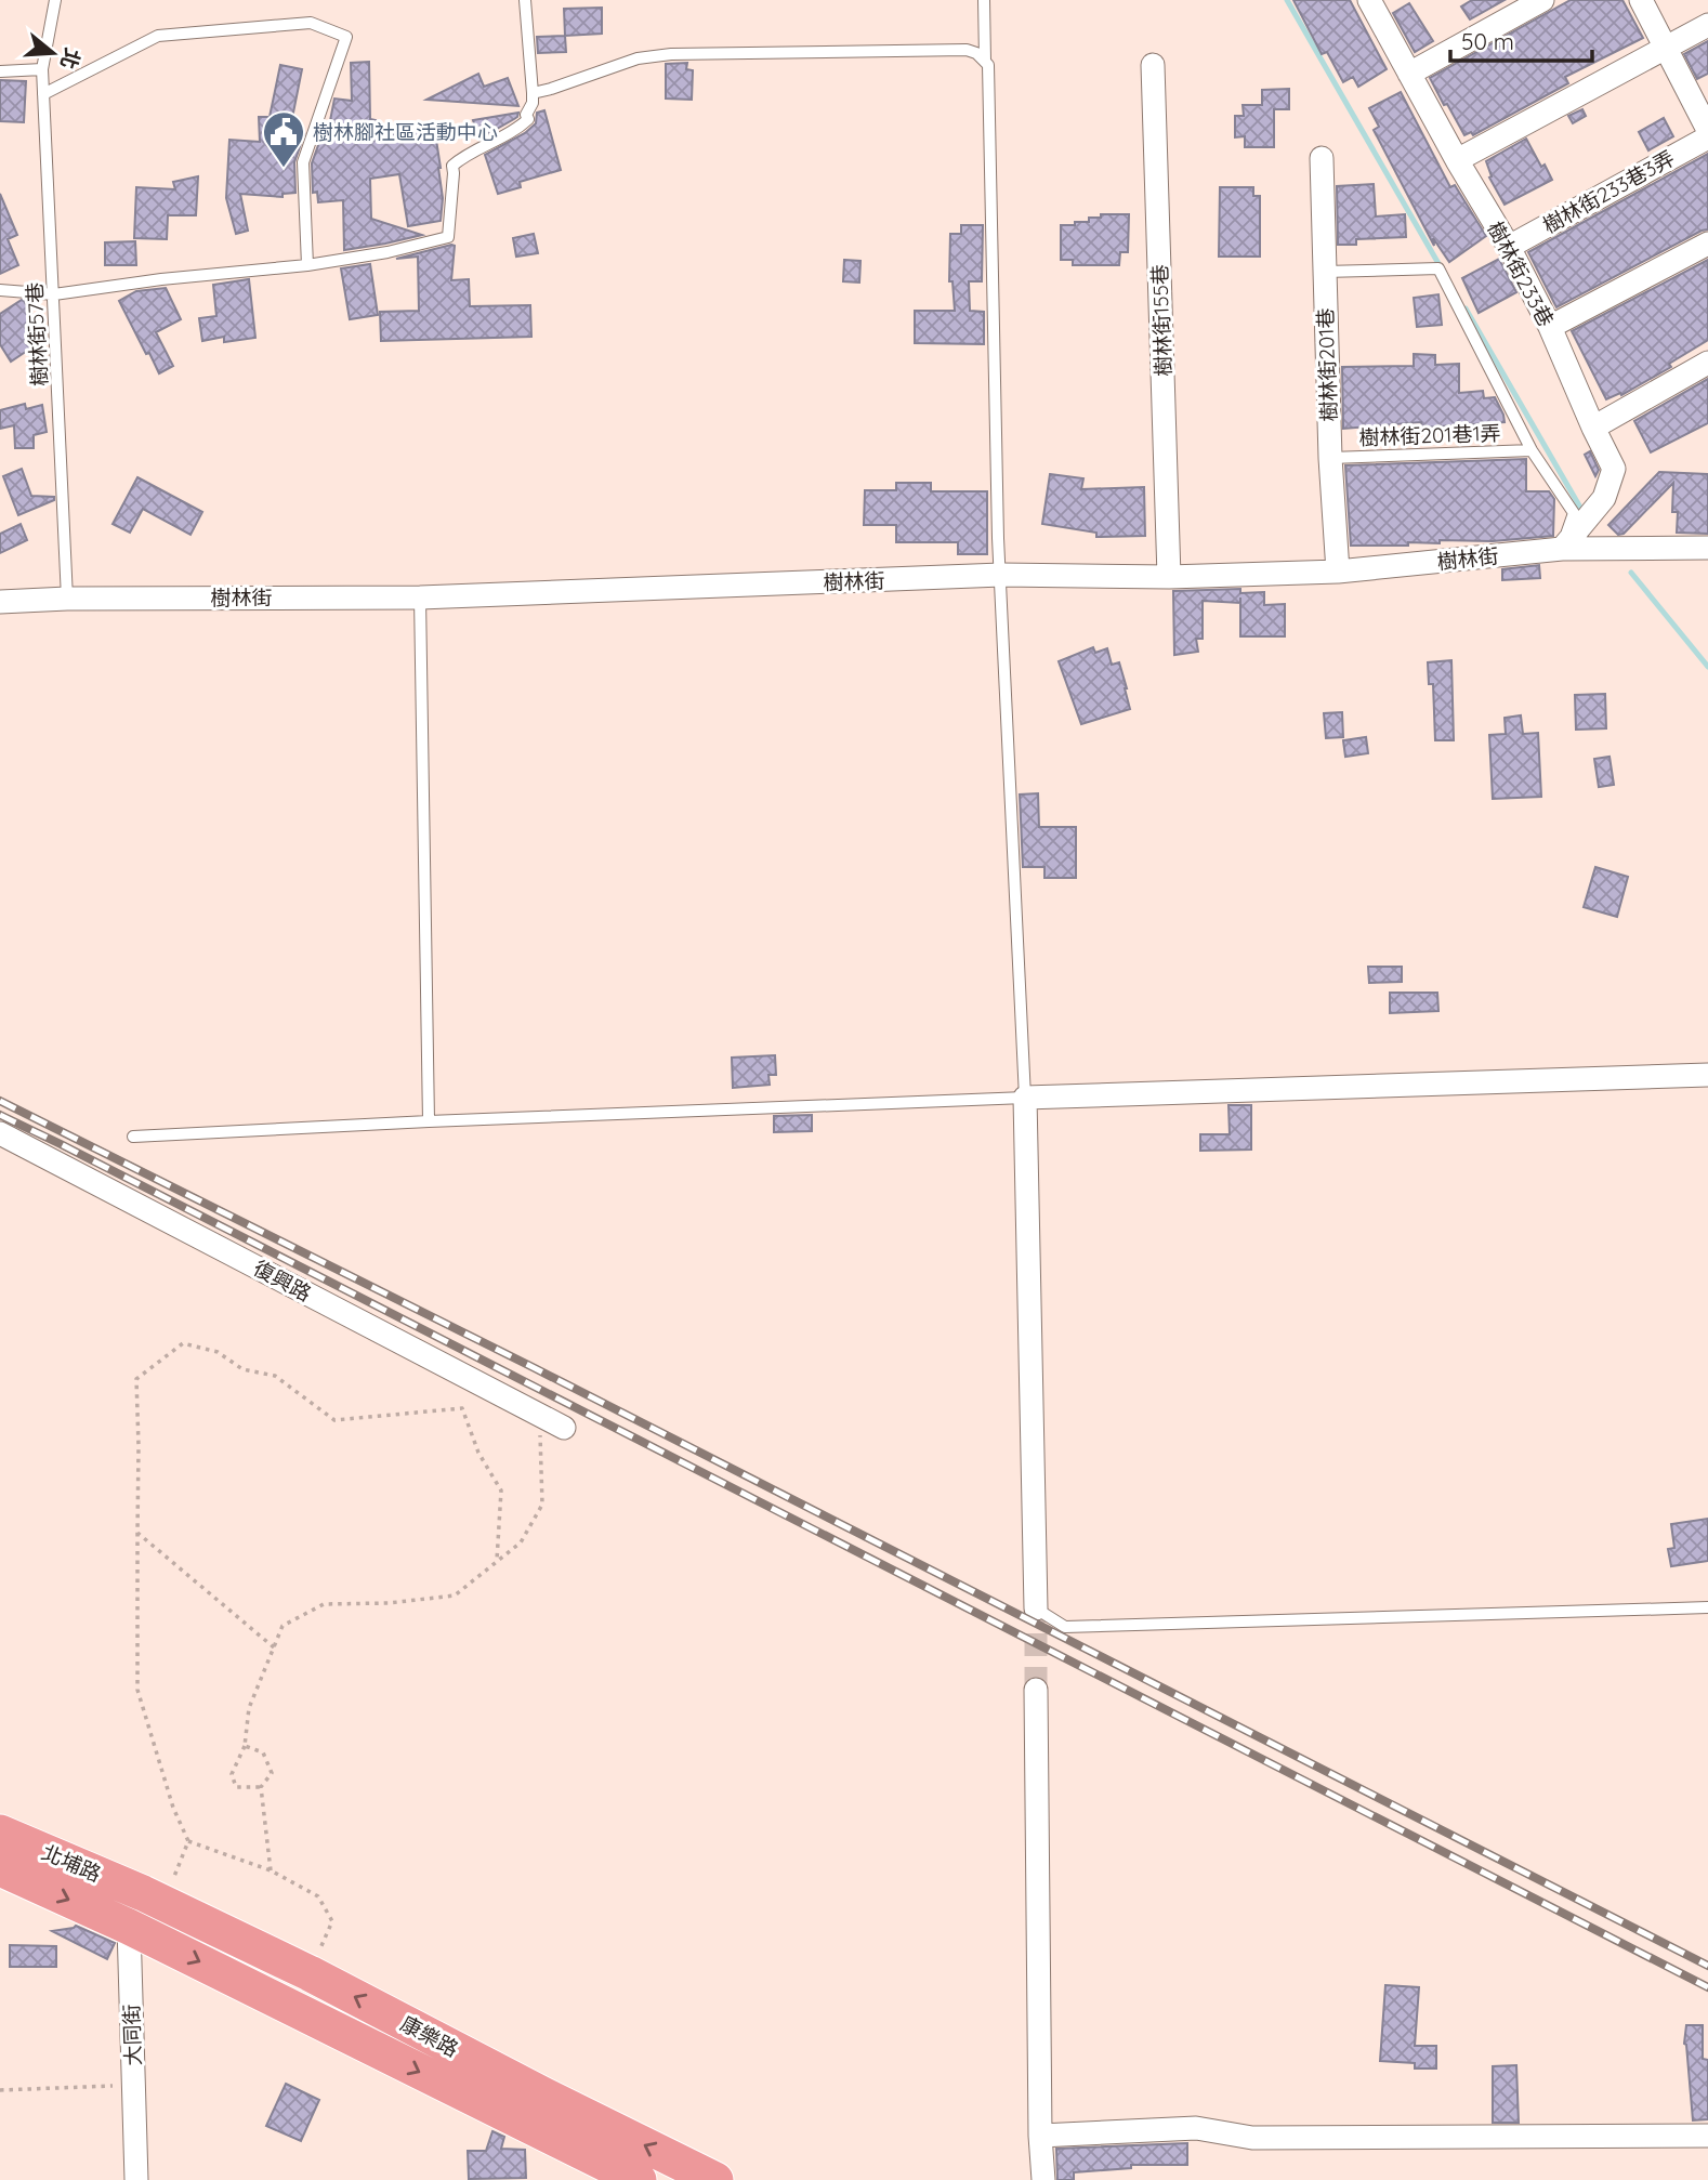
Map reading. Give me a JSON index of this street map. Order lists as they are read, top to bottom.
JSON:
{
  "streets": {
    "main road": ["北埔路", "康樂路"],
    "street": [
      "樹林街233巷3弄",
      "樹林街233巷",
      "樹林街155巷",
      "樹林街201巷",
      "樹林街",
      "復興路",
      "大同街"
    ],
    "lane": ["樹林街57巷", "樹林街201巷1弄"]
  },
  "crossings": [
    ["樹林街233巷3弄", "樹林街233巷"],
    ["樹林街233巷", "樹林街"],
    ["樹林街155巷", "樹林街"],
    ["樹林街57巷", "樹林街"],
    ["樹林街201巷", "樹林街201巷1弄"],
    ["樹林街201巷", "樹林街"],
    ["北埔路", "大同街"],
    ["北埔路", "康樂路"],
    ["大同街", "康樂路"]
  ],
  "places": {
    "public building": ["樹林腳社區活動中心"]
  },
  "scale_bar": "50 m",
  "north": "right"
}
